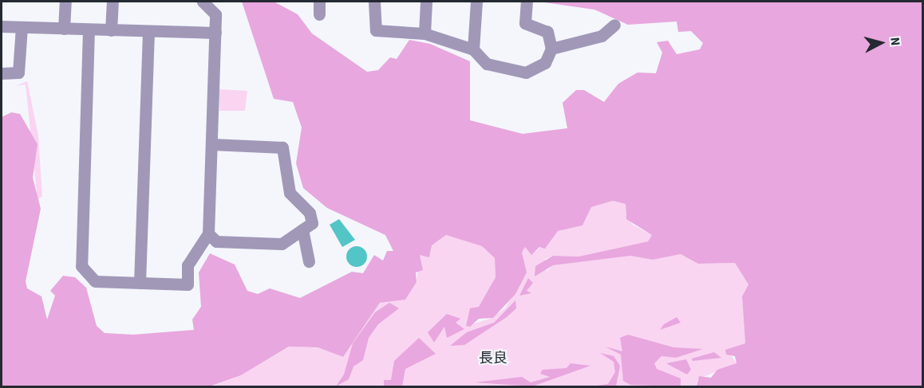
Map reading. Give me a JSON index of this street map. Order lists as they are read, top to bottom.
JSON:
{
  "districts": ["長良"],
  "north": "right"
}
